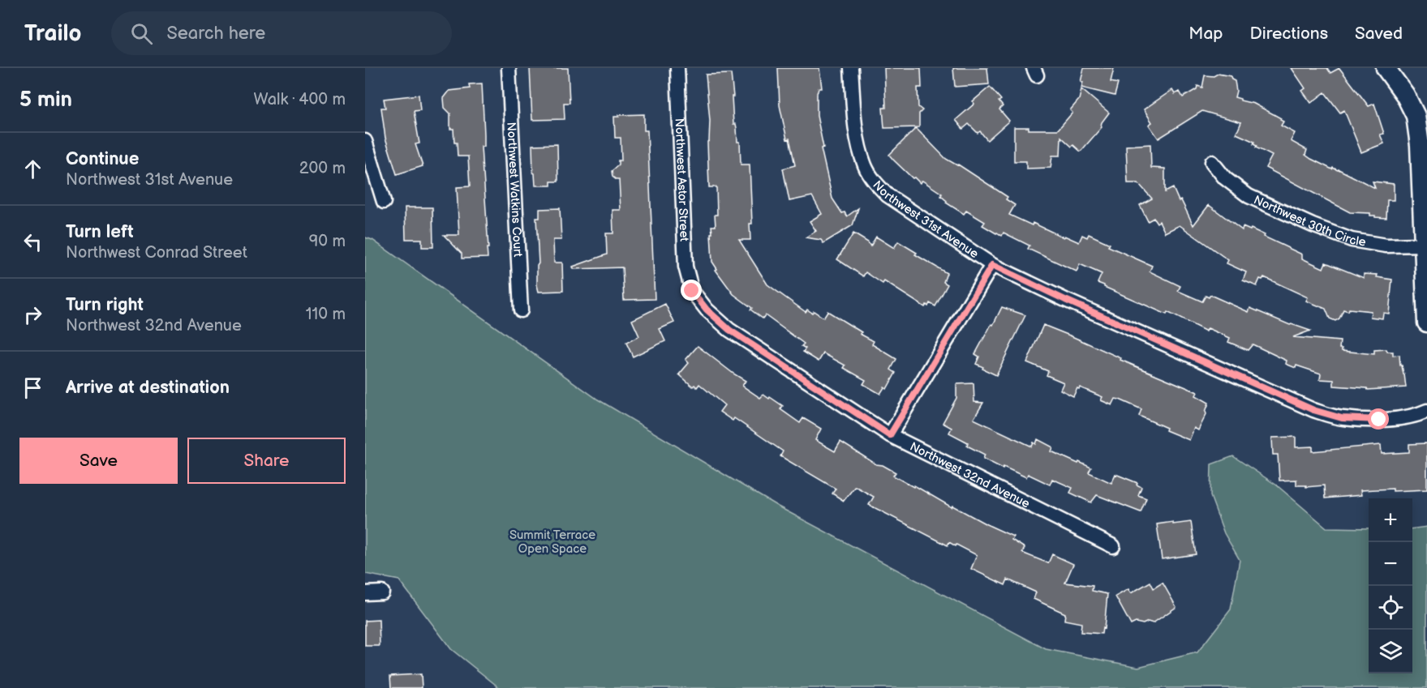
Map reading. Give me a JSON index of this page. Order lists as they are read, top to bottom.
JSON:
{
  "streets": {
    "street": [
      "Northwest Astor Street",
      "Northwest Watkins Court",
      "Northwest 31st Avenue",
      "Northwest 30th Circle",
      "Northwest 32nd Avenue"
    ]
  },
  "crossings": [
    ["Northwest Astor Street", "Northwest 32nd Avenue"]
  ],
  "parks": ["Summit Terrace Open Space"],
  "page": {
    "header": "Trailo",
    "search": "Search here",
    "nav": ["Map", "Directions", "Saved"],
    "heading": ["5 min", "Walk · 400 m"],
    "list": [
      ["Continue", "Northwest 31st Avenue", "200 m"],
      ["Turn left", "Northwest Conrad Street", "90 m"],
      ["Turn right", "Northwest 32nd Avenue", "110 m"],
      "Arrive at destination"
    ],
    "buttons": ["Save", "Share"],
    "map_buttons": ["+", "−"]
  }
}
